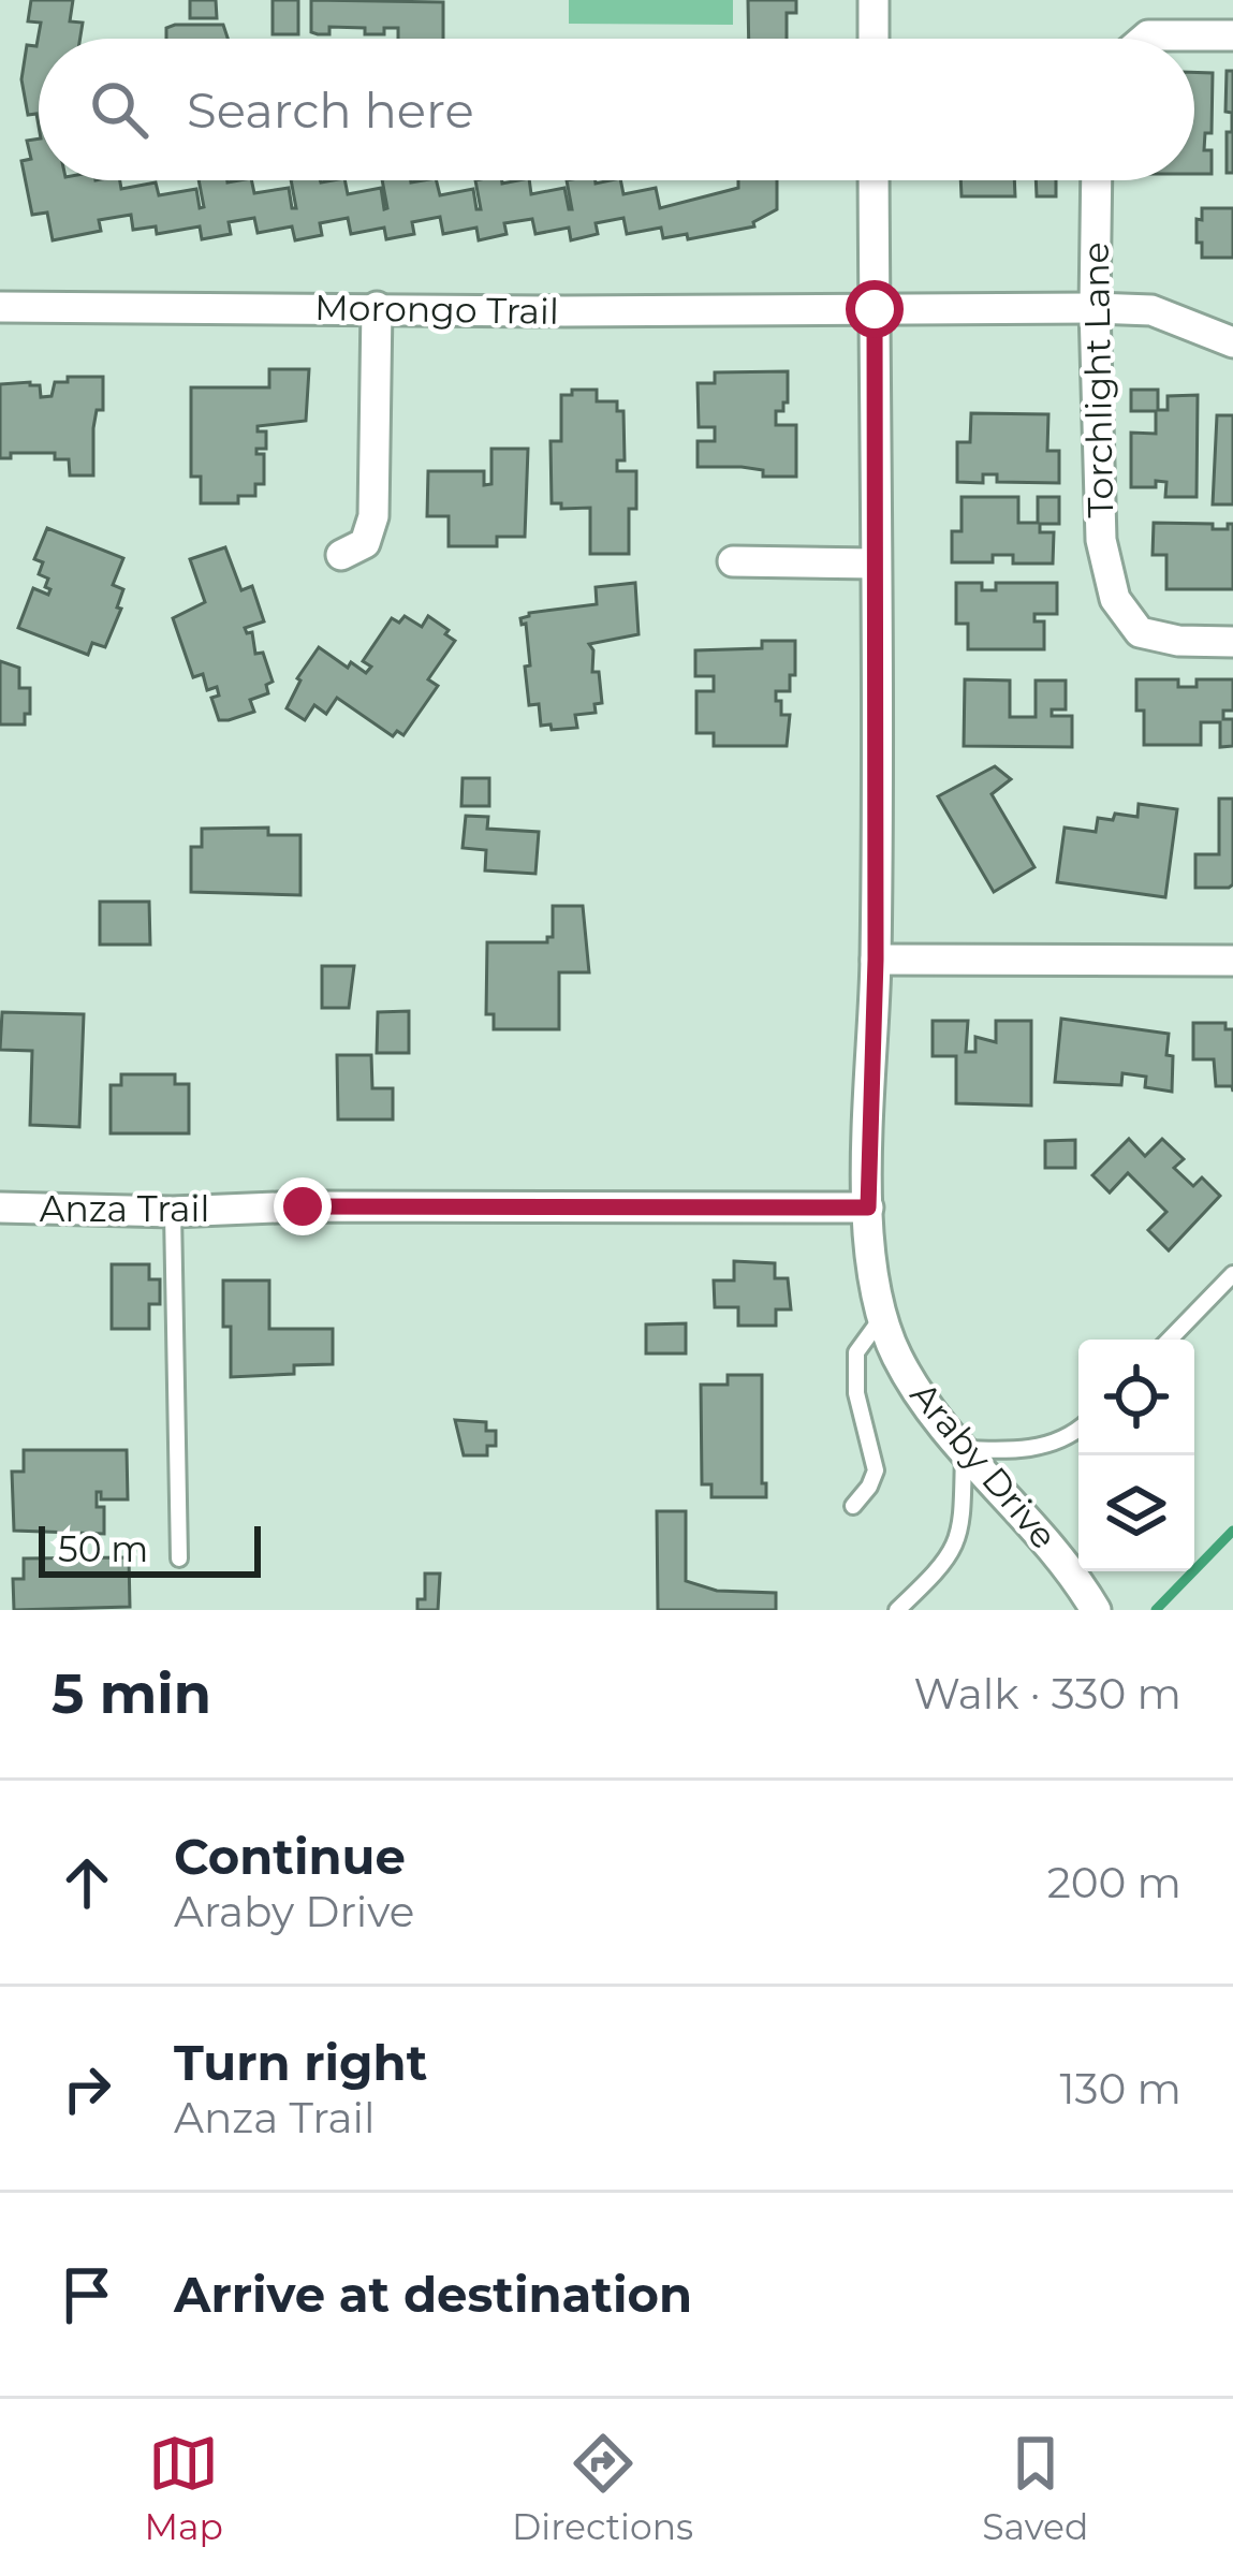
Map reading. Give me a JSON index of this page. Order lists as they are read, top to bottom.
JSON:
{
  "streets": {
    "street": [
      "Morongo Trail",
      "Torchlight Lane",
      "Anza Trail",
      "Araby Drive"
    ]
  },
  "crossings": [
    ["Morongo Trail", "Torchlight Lane"],
    ["Morongo Trail", "Araby Drive"],
    ["Anza Trail", "Araby Drive"]
  ],
  "scale_bar": "50 m",
  "page": {
    "search": "Search here",
    "scale": "50 m",
    "heading": ["5 min", "Walk · 330 m"],
    "list": [
      ["Continue", "Araby Drive", "200 m"],
      ["Turn right", "Anza Trail", "130 m"],
      "Arrive at destination"
    ],
    "nav": ["Map", "Directions", "Saved"]
  }
}
